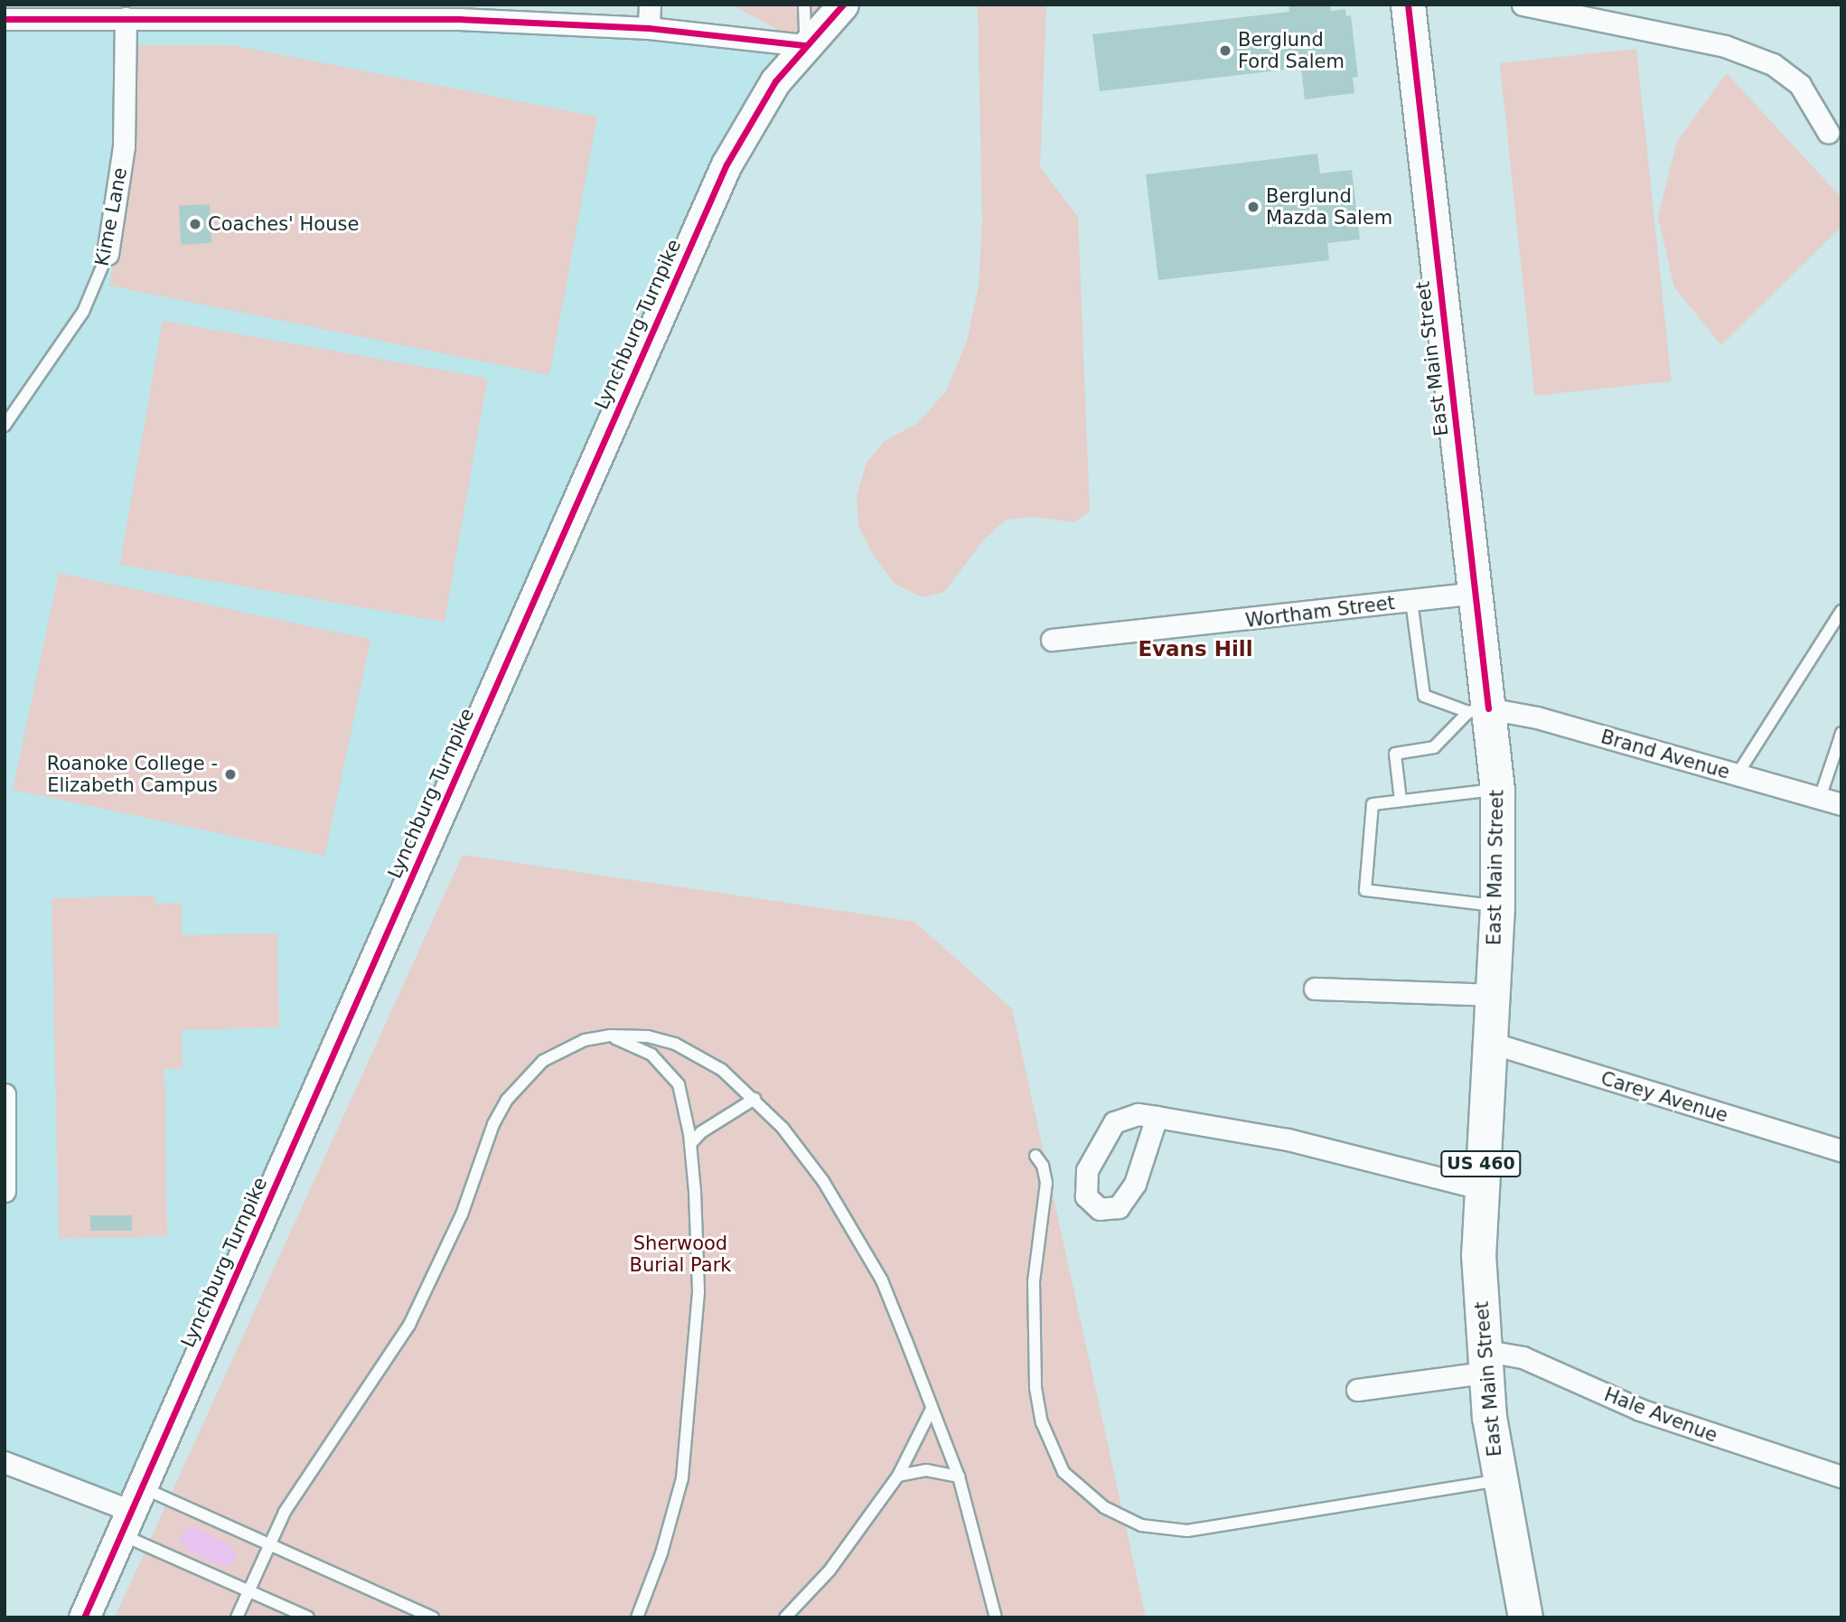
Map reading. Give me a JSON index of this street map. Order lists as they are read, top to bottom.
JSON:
{
  "streets": {
    "main road": ["East Main Street", "US 460"],
    "street": [
      "Kime Lane",
      "Lynchburg Turnpike",
      "Wortham Street",
      "Brand Avenue",
      "Carey Avenue",
      "Hale Avenue"
    ]
  },
  "crossings": [
    ["East Main Street", "Wortham Street"],
    ["East Main Street", "Brand Avenue"],
    ["East Main Street", "Carey Avenue"],
    ["East Main Street", "Hale Avenue"]
  ],
  "districts": ["Evans Hill"],
  "parks": ["Sherwood Burial Park"],
  "places": [
    "Berglund Ford Salem",
    "Berglund Mazda Salem",
    "Coaches' House",
    "Roanoke College - Elizabeth Campus"
  ]
}
